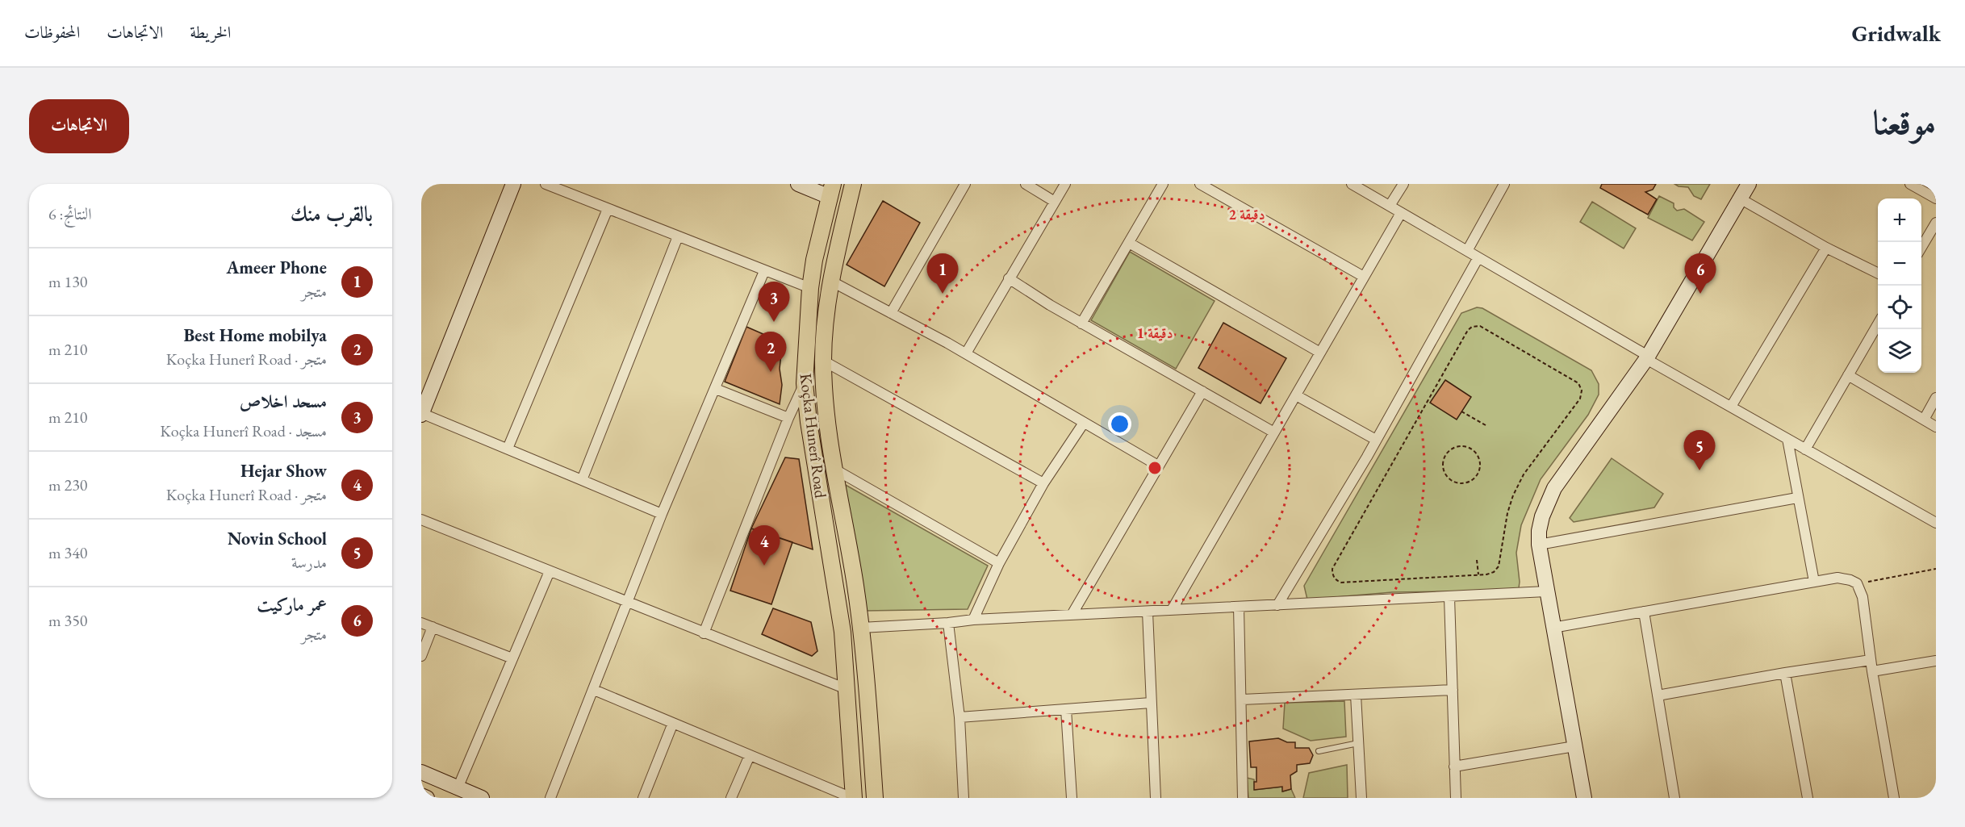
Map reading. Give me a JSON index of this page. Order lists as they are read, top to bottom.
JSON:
{
  "streets": {
    "main road": ["Koçka Hunerî Road"]
  },
  "page": {
    "header": "Gridwalk",
    "nav": ["الخريطة", "الاتجاهات", "المحفوظات"],
    "title": "موقعنا",
    "buttons": "الاتجاهات",
    "heading": ["بالقرب منك", "النتائج: 6"],
    "map_buttons": ["+", "−"],
    "list": [
      {
        "mark": "1",
        "name": "Ameer Phone",
        "note": "متجر",
        "value": "130 m"
      },
      {
        "mark": "2",
        "name": "Best Home mobilya",
        "note": "متجر · Koçka Hunerî Road",
        "value": "210 m"
      },
      {
        "mark": "3",
        "name": "مسحد اخلاص",
        "note": "مسجد · Koçka Hunerî Road",
        "value": "210 m"
      },
      {
        "mark": "4",
        "name": "Hejar Show",
        "note": "متجر · Koçka Hunerî Road",
        "value": "230 m"
      },
      {
        "mark": "5",
        "name": "Novin School",
        "note": "مدرسة",
        "value": "340 m"
      },
      {
        "mark": "6",
        "name": "عمر ماركيت",
        "note": "متجر",
        "value": "350 m"
      }
    ],
    "pins": [
      "1",
      "6",
      "3",
      "2",
      "5",
      "4"
    ]
  },
  "rings": ["2 دقيقة", "1 دقيقة"]
}
